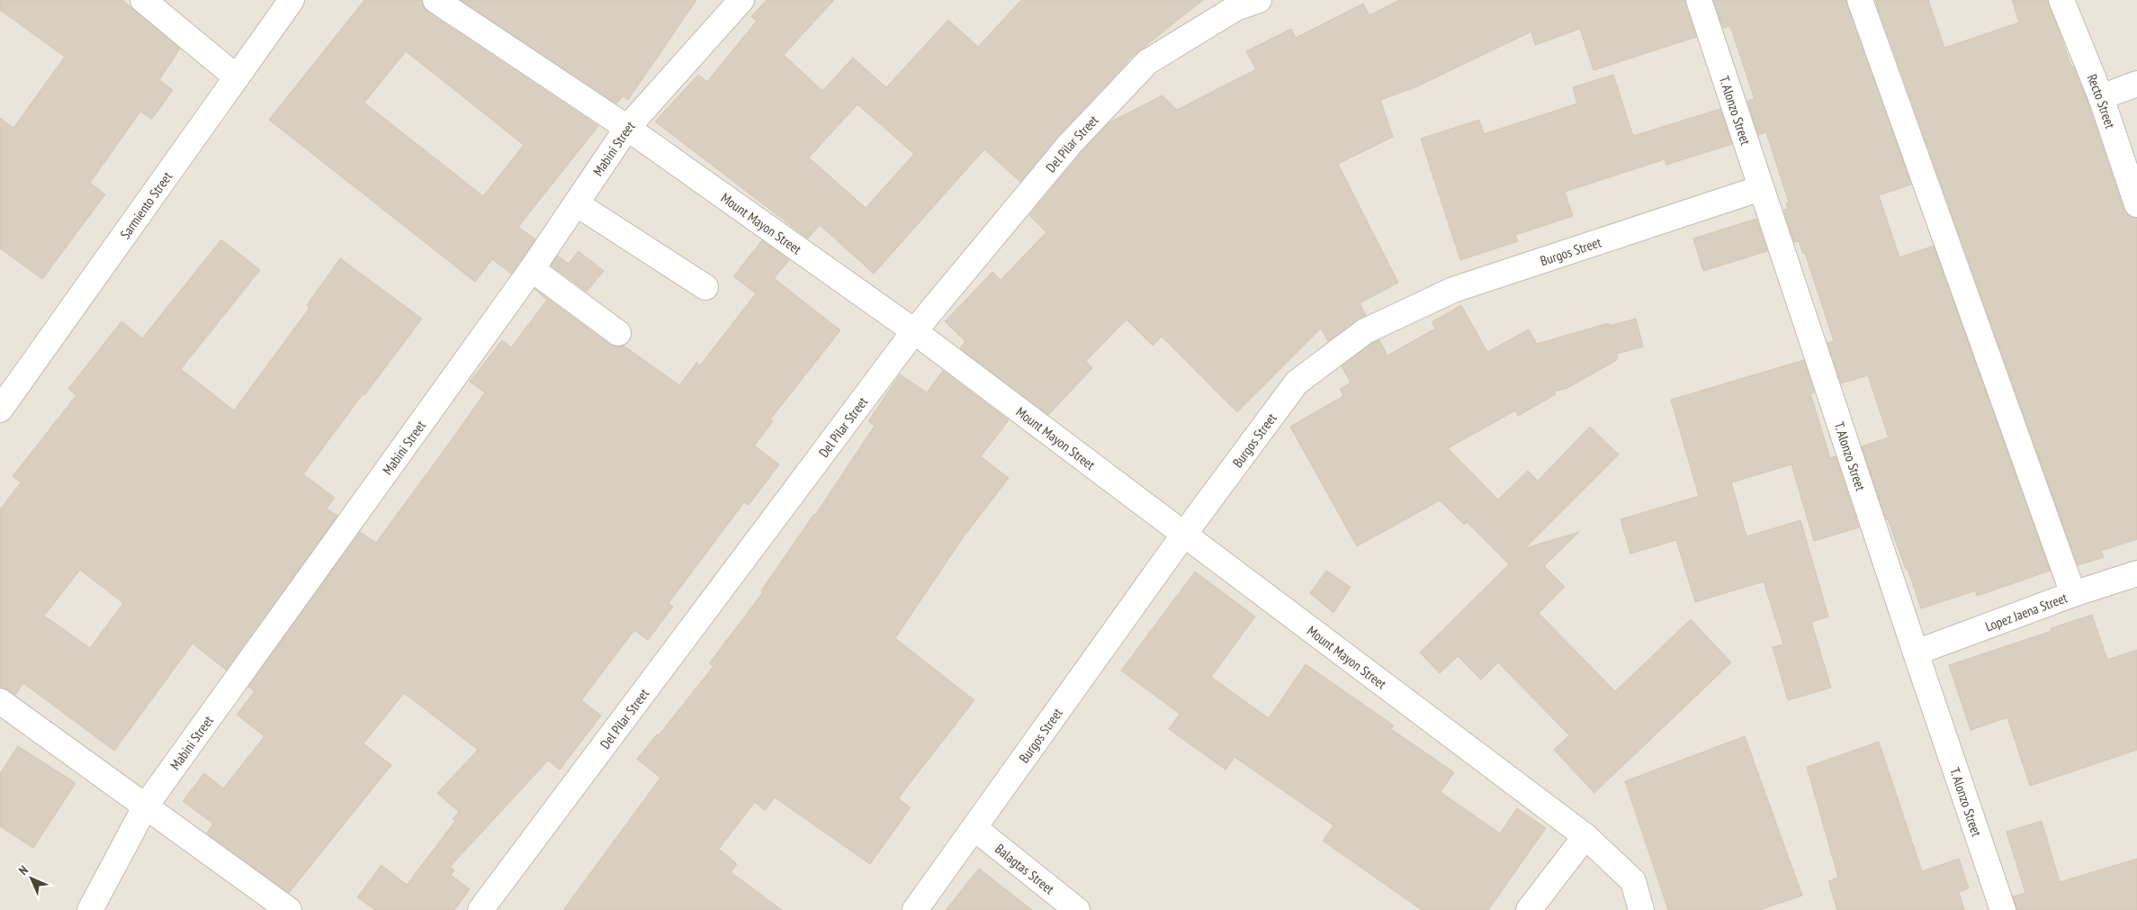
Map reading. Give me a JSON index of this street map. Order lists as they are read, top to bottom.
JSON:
{
  "streets": {
    "street": [
      "Recto Street",
      "T. Alonzo Street",
      "Del Pilar Street",
      "Mabini Street",
      "Sarmiento Street",
      "Mount Mayon Street",
      "Burgos Street",
      "Lopez Jaena Street",
      "Balagtas Street"
    ]
  },
  "crossings": [
    ["T. Alonzo Street", "Burgos Street"],
    ["T. Alonzo Street", "Lopez Jaena Street"],
    ["Del Pilar Street", "Mount Mayon Street"],
    ["Mabini Street", "Mount Mayon Street"],
    ["Mount Mayon Street", "Burgos Street"],
    ["Burgos Street", "Balagtas Street"]
  ],
  "north": "top left"
}
